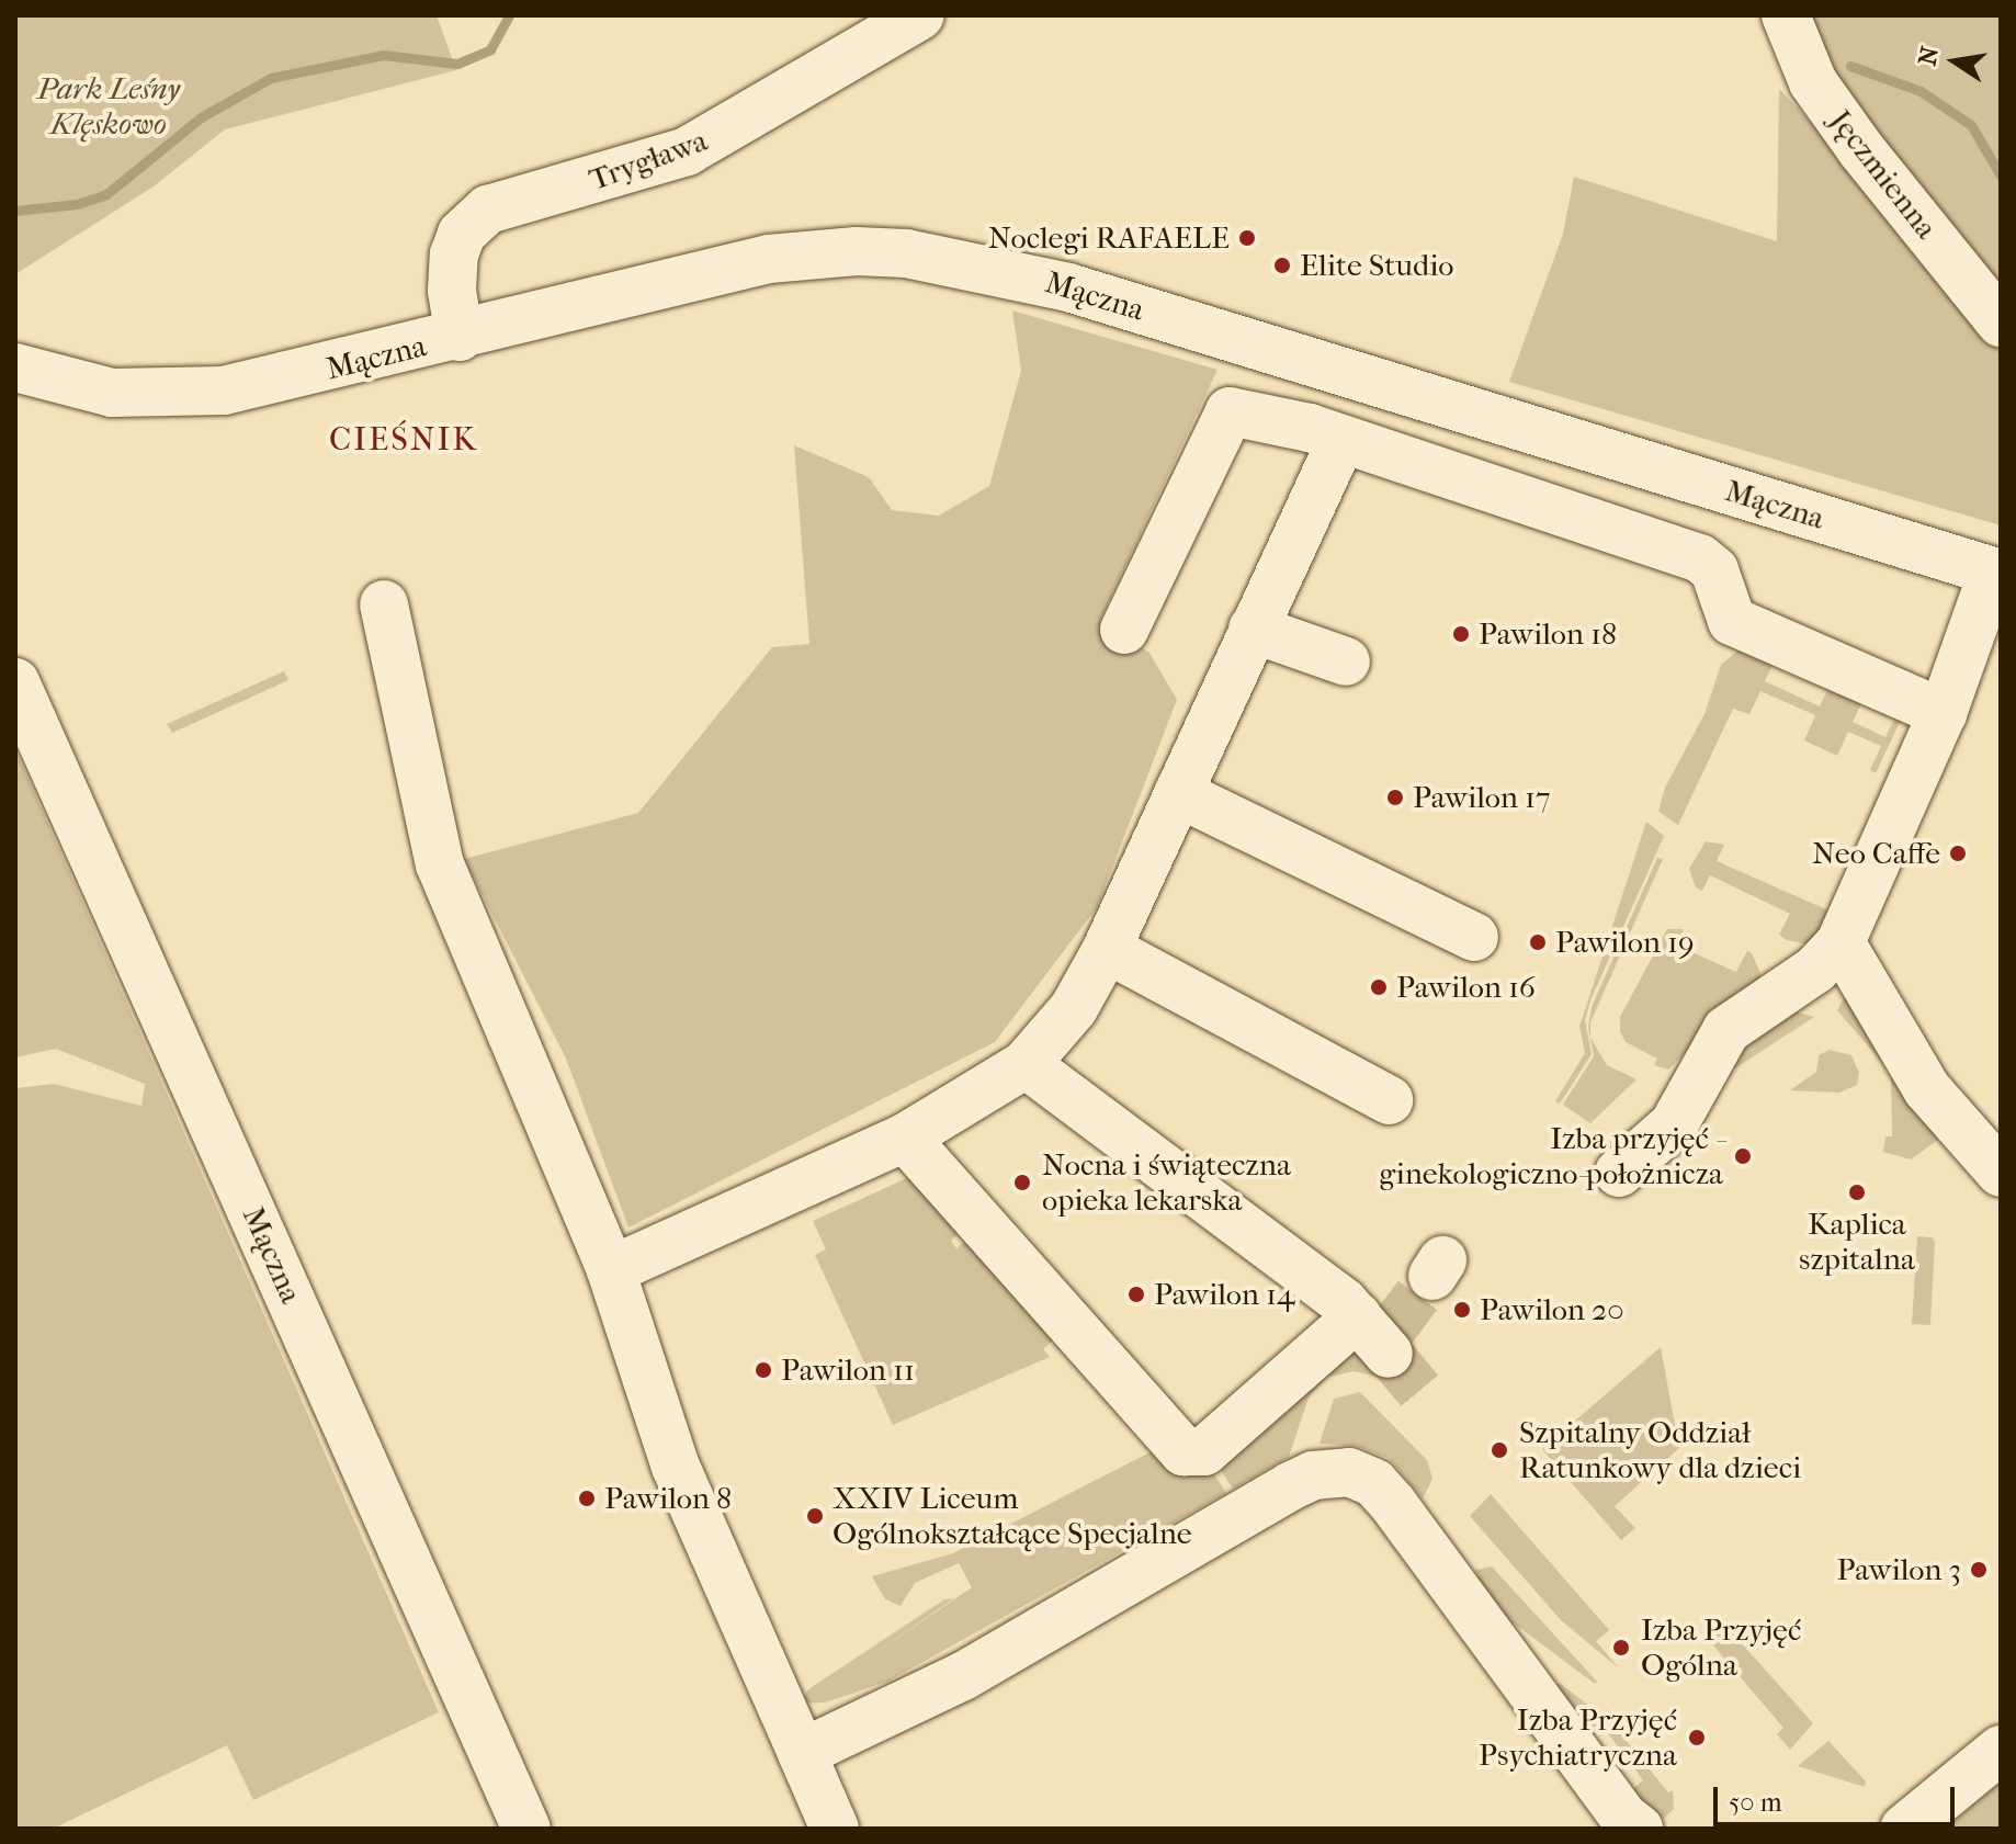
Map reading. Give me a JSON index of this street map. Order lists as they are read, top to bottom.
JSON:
{
  "streets": {
    "street": ["Trygława", "Jęczmienna", "Mączna"]
  },
  "crossings": [
    ["Trygława", "Mączna"]
  ],
  "districts": ["CIEŚNIK"],
  "parks": ["Park Leśny Klęskowo"],
  "places": [
    "Noclegi RAFAELE",
    "Elite Studio",
    "Pawilon 18",
    "Pawilon 17",
    "Neo Caffe",
    "Pawilon 19",
    "Pawilon 16",
    "Izba przyjęć - ginekologiczno-położnicza",
    "Nocna i świąteczna opieka lekarska",
    "Kaplica szpitalna",
    "Pawilon 14",
    "Pawilon 20",
    "Pawilon 11",
    "Szpitalny Oddział Ratunkowy dla dzieci",
    "Pawilon 8",
    "XXIV Liceum Ogólnokształcące Specjalne",
    "Pawilon 3",
    "Izba Przyjęć Ogólna",
    "Izba Przyjęć Psychiatryczna"
  ],
  "scale_bar": "50 m",
  "north": "left"
}
